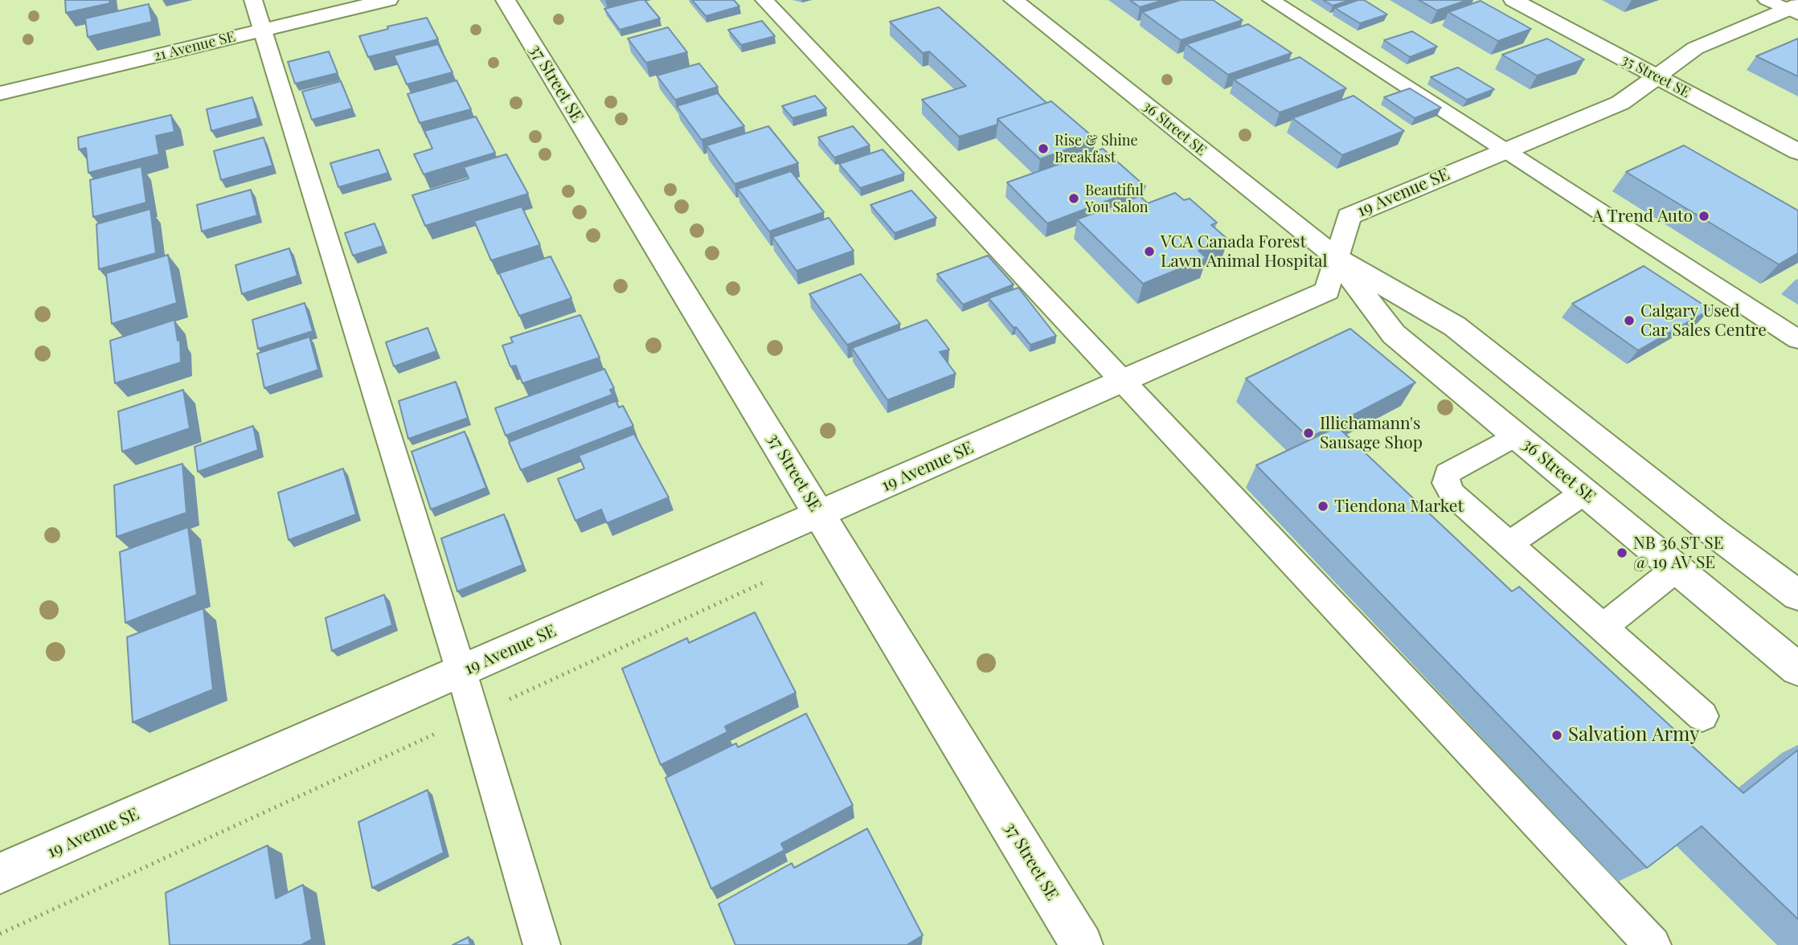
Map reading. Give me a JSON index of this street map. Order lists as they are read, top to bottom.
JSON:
{
  "streets": {
    "street": [
      "21 Avenue SE",
      "35 Street SE",
      "37 Street SE",
      "36 Street SE",
      "19 Avenue SE"
    ]
  },
  "crossings": [
    ["35 Street SE", "19 Avenue SE"],
    ["37 Street SE", "19 Avenue SE"],
    ["36 Street SE", "19 Avenue SE"]
  ],
  "places": [
    "Rise & Shine Breakfast",
    "Beautiful You Salon",
    "A Trend Auto",
    "VCA Canada Forest Lawn Animal Hospital",
    "Calgary Used Car Sales Centre",
    "Illichamann's Sausage Shop",
    "Tiendona Market",
    "NB 36 ST SE @ 19 AV SE",
    "Salvation Army"
  ]
}
